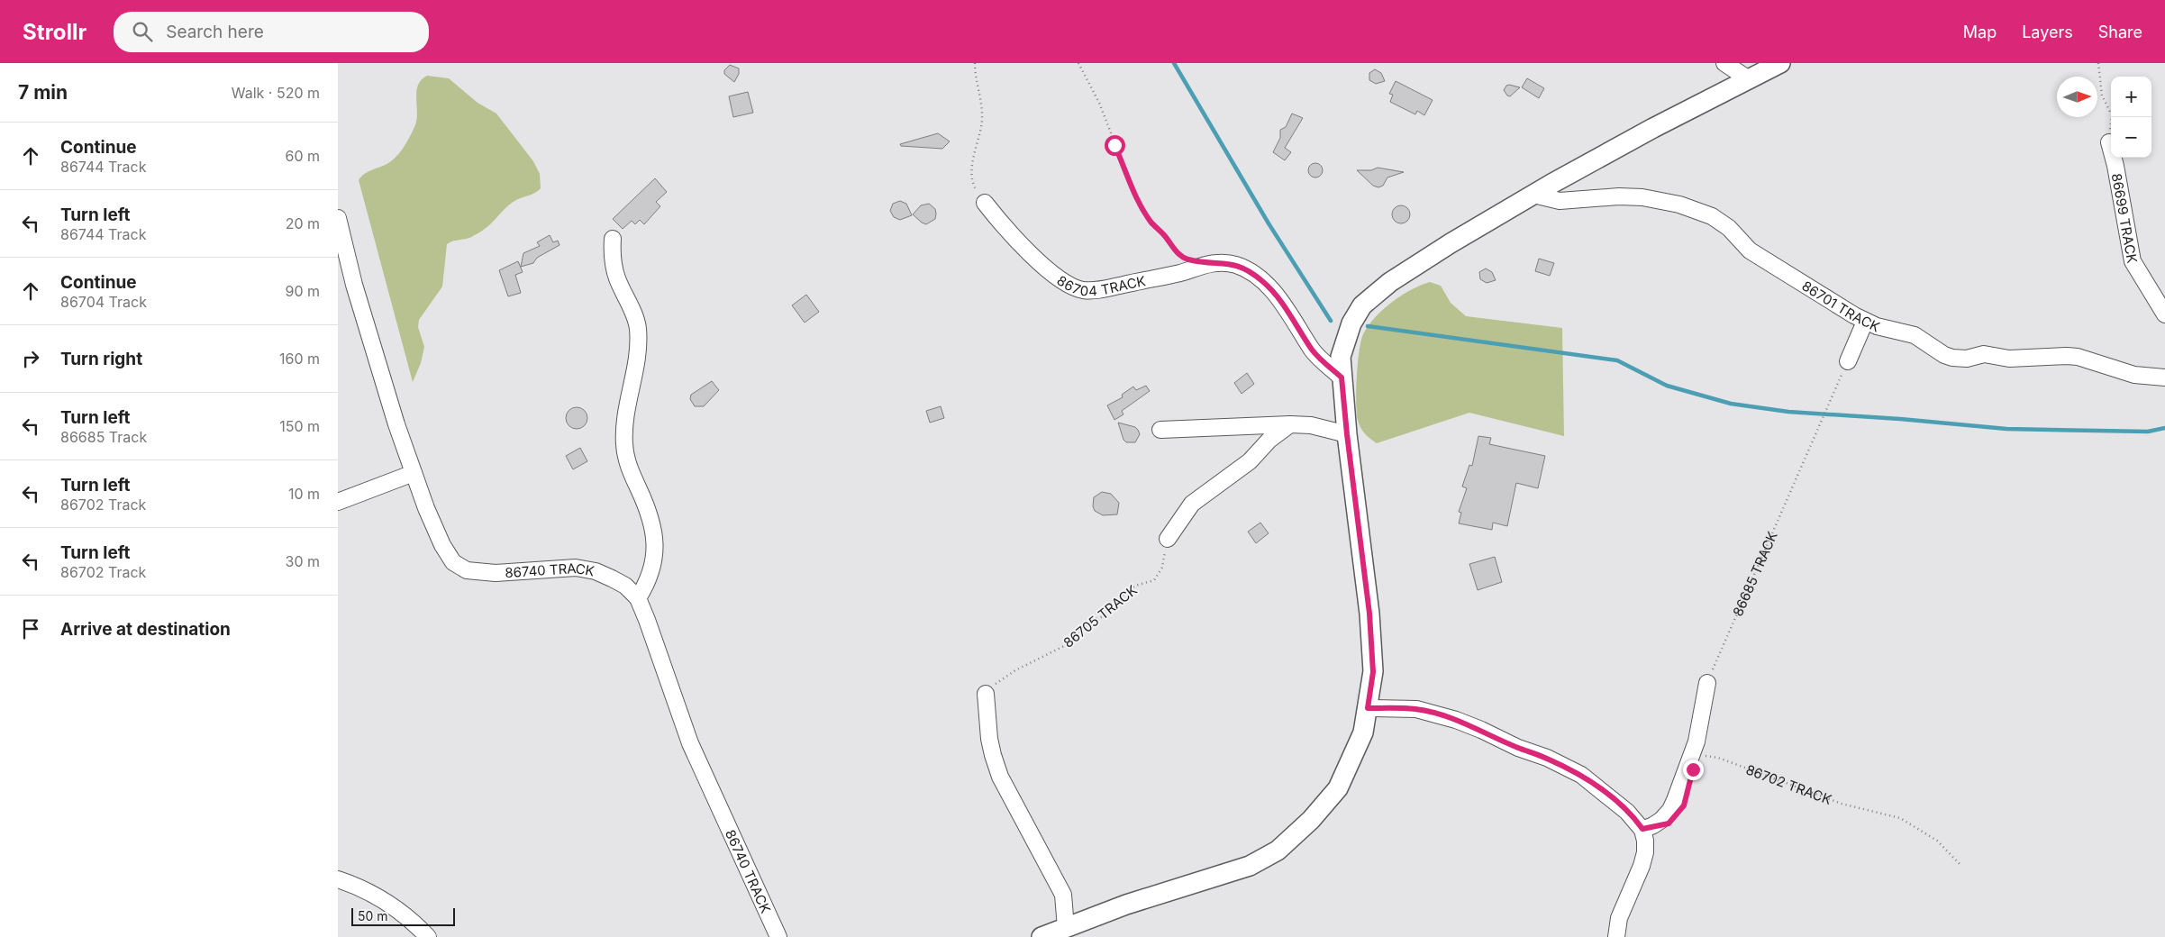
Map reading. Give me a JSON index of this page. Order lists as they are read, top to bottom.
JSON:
{
  "streets": {
    "street": [
      "86699 TRACK",
      "86704 TRACK",
      "86701 TRACK",
      "86740 TRACK"
    ],
    "path": ["86685 TRACK", "86705 TRACK", "86702 TRACK"]
  },
  "scale_bar": "50 m",
  "north": "right",
  "page": {
    "header": "Strollr",
    "search": "Search here",
    "nav": ["Map", "Layers", "Share"],
    "heading": ["7 min", "Walk · 520 m"],
    "map_buttons": ["+", "−"],
    "list": [
      ["Continue", "86744 Track", "60 m"],
      ["Turn left", "86744 Track", "20 m"],
      ["Continue", "86704 Track", "90 m"],
      ["Turn right", "160 m"],
      ["Turn left", "86685 Track", "150 m"],
      ["Turn left", "86702 Track", "10 m"],
      ["Turn left", "86702 Track", "30 m"],
      "Arrive at destination"
    ],
    "scale": "50 m"
  }
}
